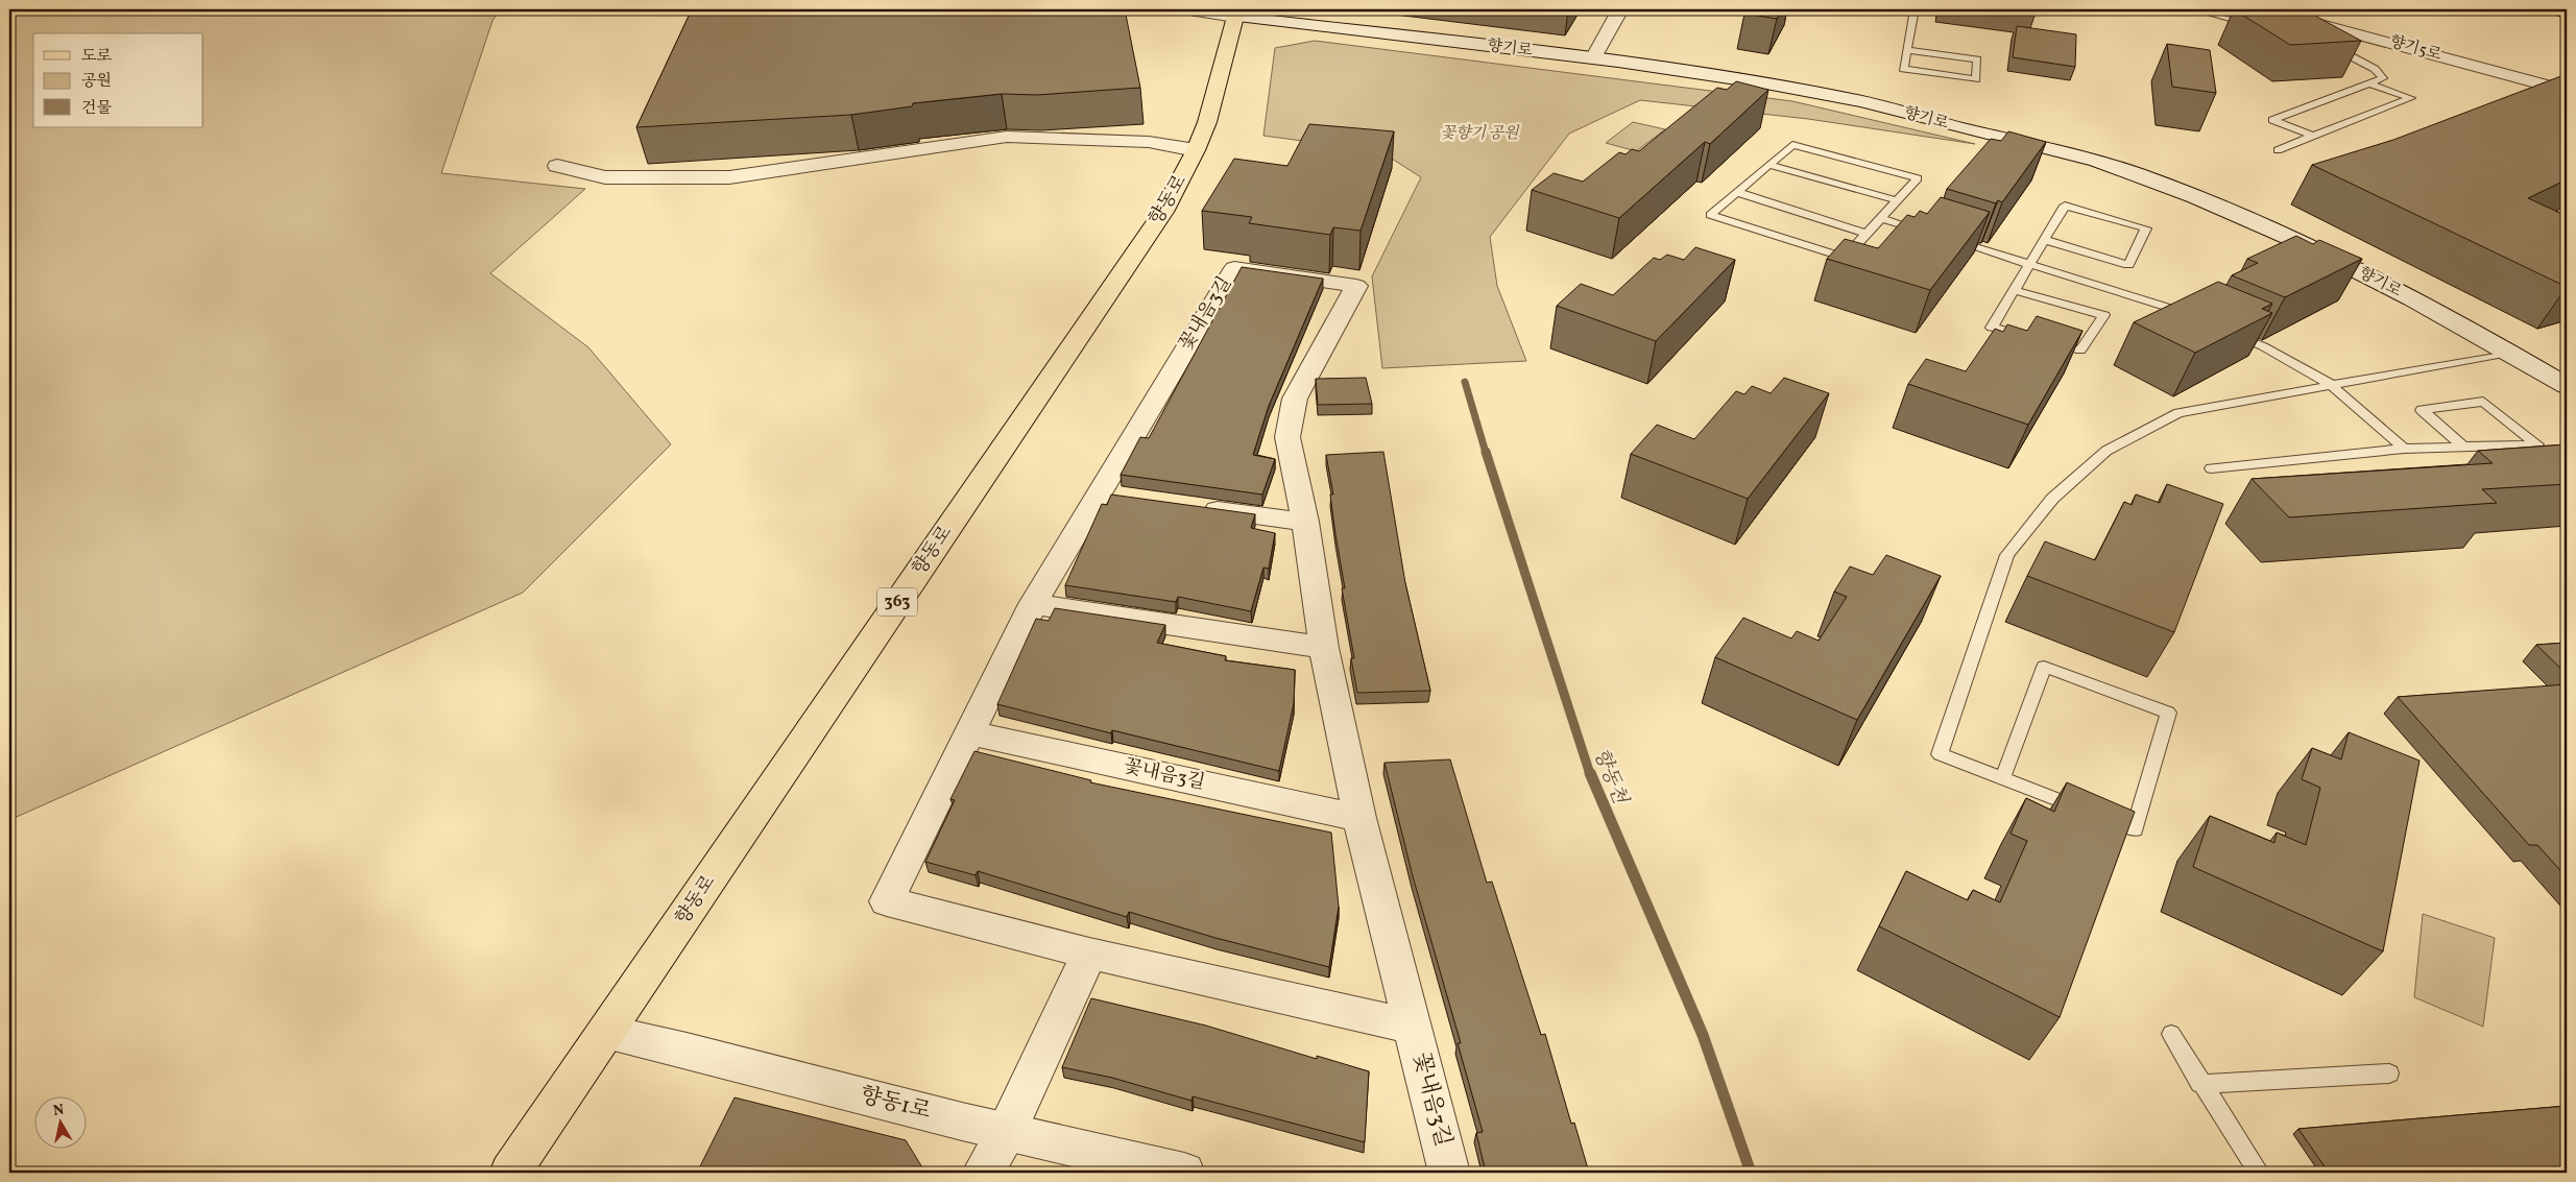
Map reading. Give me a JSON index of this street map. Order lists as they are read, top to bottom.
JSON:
{
  "streets": {
    "main road": ["향동로", "363"],
    "street": [
      "향기로",
      "향기5로",
      "꽃내음3길",
      "향동1로"
    ]
  },
  "crossings": [
    ["향기로", "향동로"],
    ["향동로", "향동1로"]
  ],
  "water": ["향동천"],
  "parks": ["꽃향기 공원"],
  "legend": ["도로", "공원", "건물"],
  "north": "top"
}
